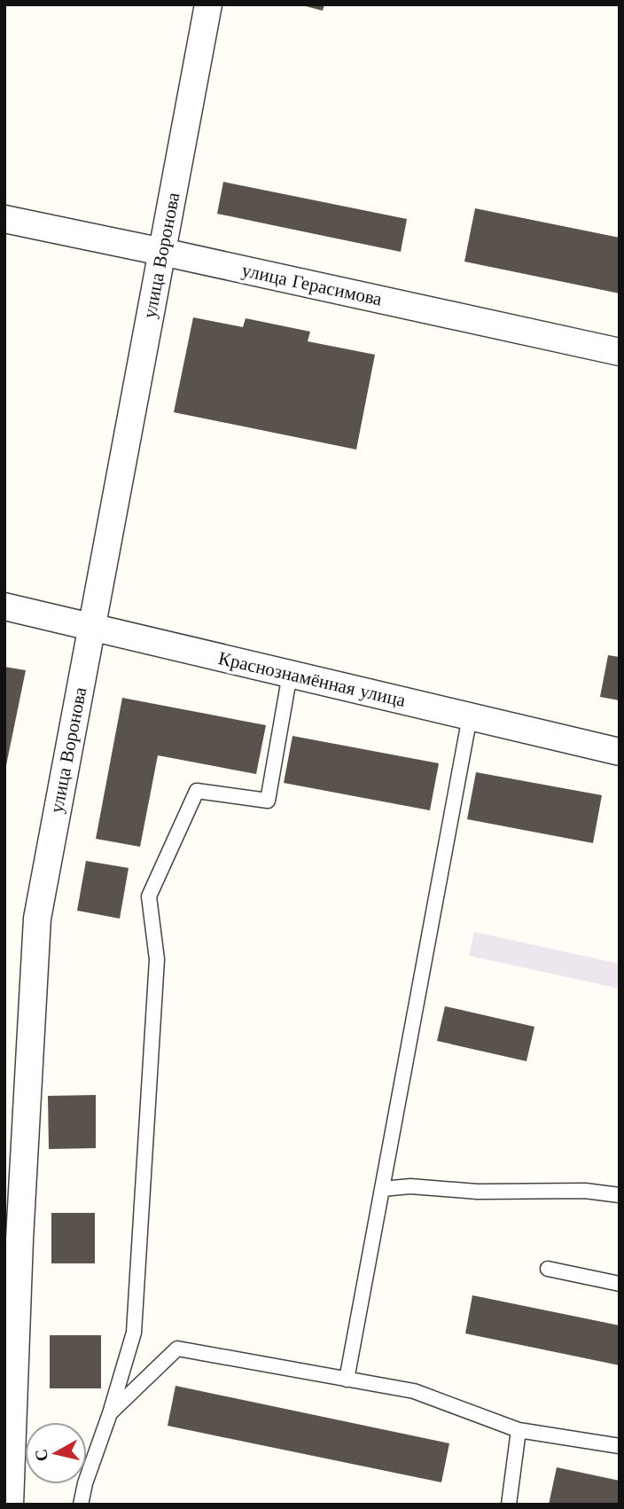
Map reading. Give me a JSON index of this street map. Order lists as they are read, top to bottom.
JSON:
{
  "streets": {
    "street": ["улица Воронова", "улица Герасимова", "Краснознамённая улица"]
  },
  "crossings": [
    ["улица Воронова", "улица Герасимова"],
    ["улица Воронова", "Краснознамённая улица"]
  ],
  "north": "left"
}
